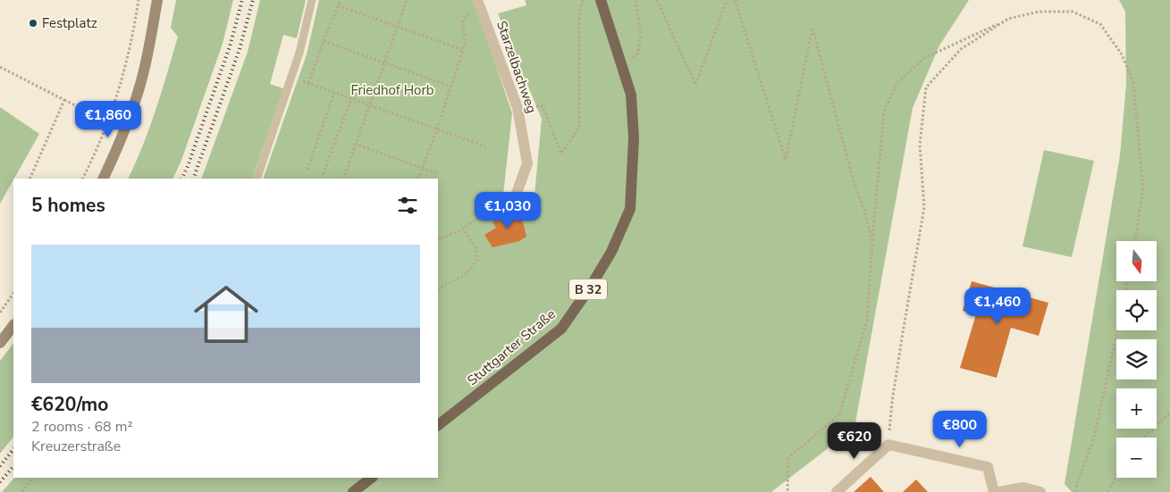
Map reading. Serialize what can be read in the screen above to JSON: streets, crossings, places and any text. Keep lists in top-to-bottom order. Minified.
{"streets":{"main road":["B 32","Stuttgarter Straße"],"street":["Starzelbachweg"]},"parks":["Friedhof Horb"],"places":["Festplatz"],"north":"bottom","page":{"price":["€1,860","€1,030","€1,460","€800","€620"],"heading":"5 homes","list":[{"name":"€620/mo","note":"2 rooms · 68 m² · Kreuzerstraße"}],"map_buttons":["+","−"]}}
